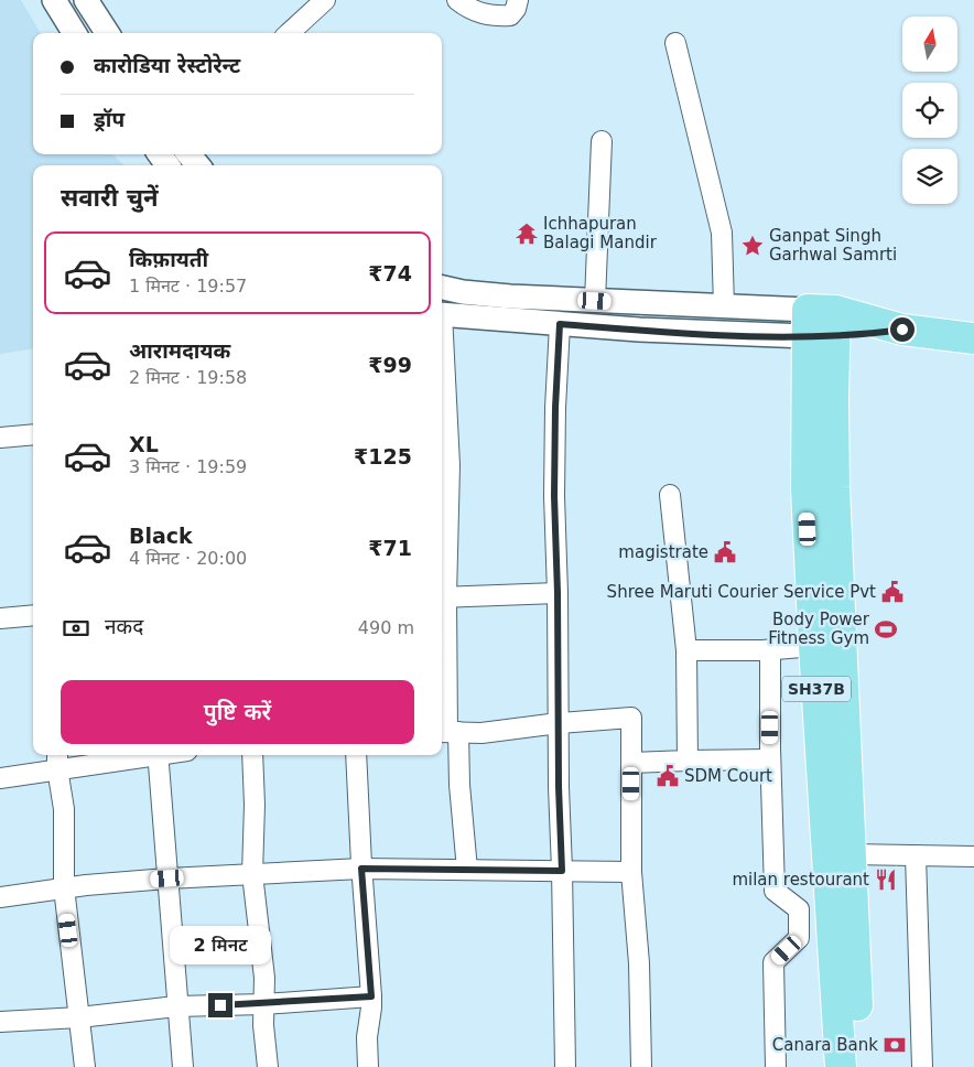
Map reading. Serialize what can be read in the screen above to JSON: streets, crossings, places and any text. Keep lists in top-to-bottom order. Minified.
{"streets":{"main road":["SH37B"]},"places":{"temple":["Ichhapuran Balagi Mandir"],"place":["Ganpat Singh Garhwal Samrti"],"public building":["magistrate","Shree Maruti Courier Service Pvt","SDM Court"],"sports":["Body Power Fitness Gym"],"restaurant":["milan restourant"],"bank":["Canara Bank"]},"north":"top","page":{"banner":["कारोडिया रेस्टोरेन्ट","ड्रॉप"],"heading":"सवारी चुनें","list":[{"name":"किफ़ायती","note":"1 मिनट · 19:57","value":"₹74"},{"name":"आरामदायक","note":"2 मिनट · 19:58","value":"₹99"},{"name":"XL","note":"3 मिनट · 19:59","value":"₹125"},{"name":"Black","note":"4 मिनट · 20:00","value":"₹71"}],"pay":["नकद","490 m"],"buttons":"पुष्टि करें","bubble":"2 मिनट"}}
